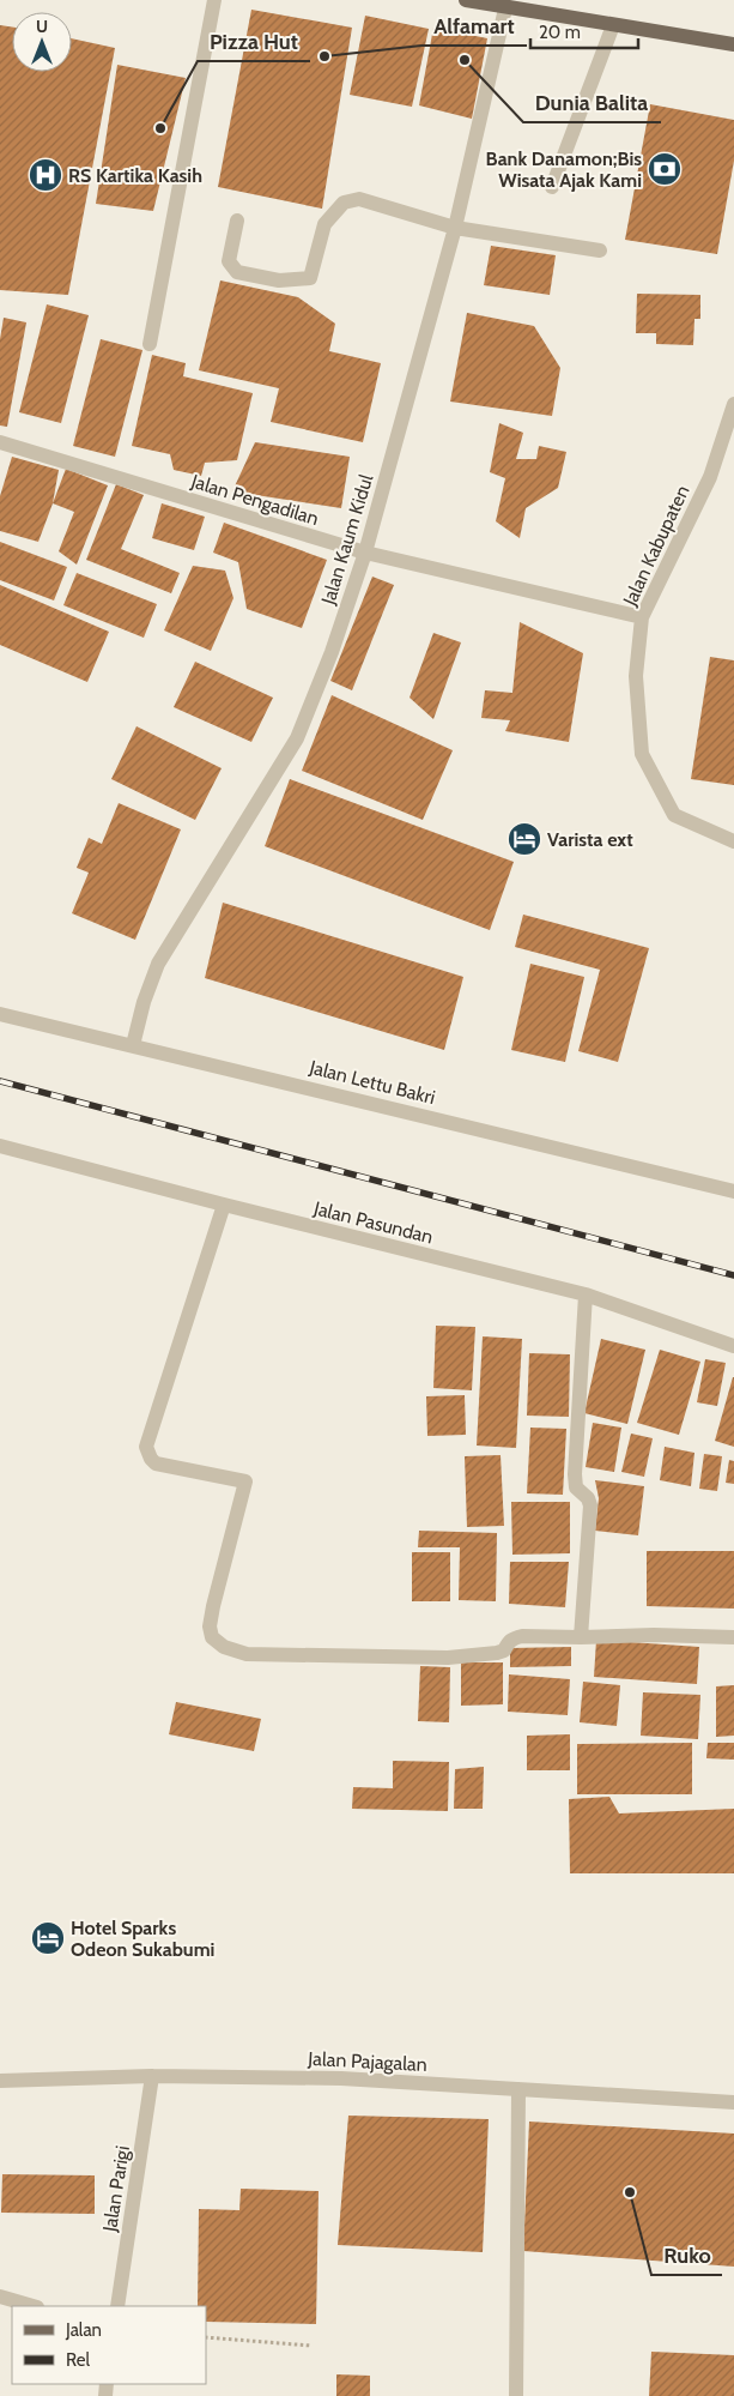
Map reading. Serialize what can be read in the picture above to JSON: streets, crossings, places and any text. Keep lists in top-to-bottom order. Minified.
{"streets":{"street":["Jalan Pengadilan","Jalan Kaum Kidul","Jalan Kabupaten","Jalan Lettu Bakri","Jalan Pasundan","Jalan Pajagalan","Jalan Parigi"]},"crossings":[["Jalan Pengadilan","Jalan Kaum Kidul"],["Jalan Pengadilan","Jalan Kabupaten"],["Jalan Kaum Kidul","Jalan Lettu Bakri"],["Jalan Pajagalan","Jalan Parigi"]],"places":{"other":["Alfamart","Dunia Balita","Pizza Hut","Ruko"],"bank":["Bank Danamon;Bis Wisata Ajak Kami"],"hospital":["RS Kartika Kasih"],"hotel":["Varista ext","Hotel Sparks Odeon Sukabumi"]},"legend":["Jalan","Rel"],"scale_bar":"20 m","north":"top"}
